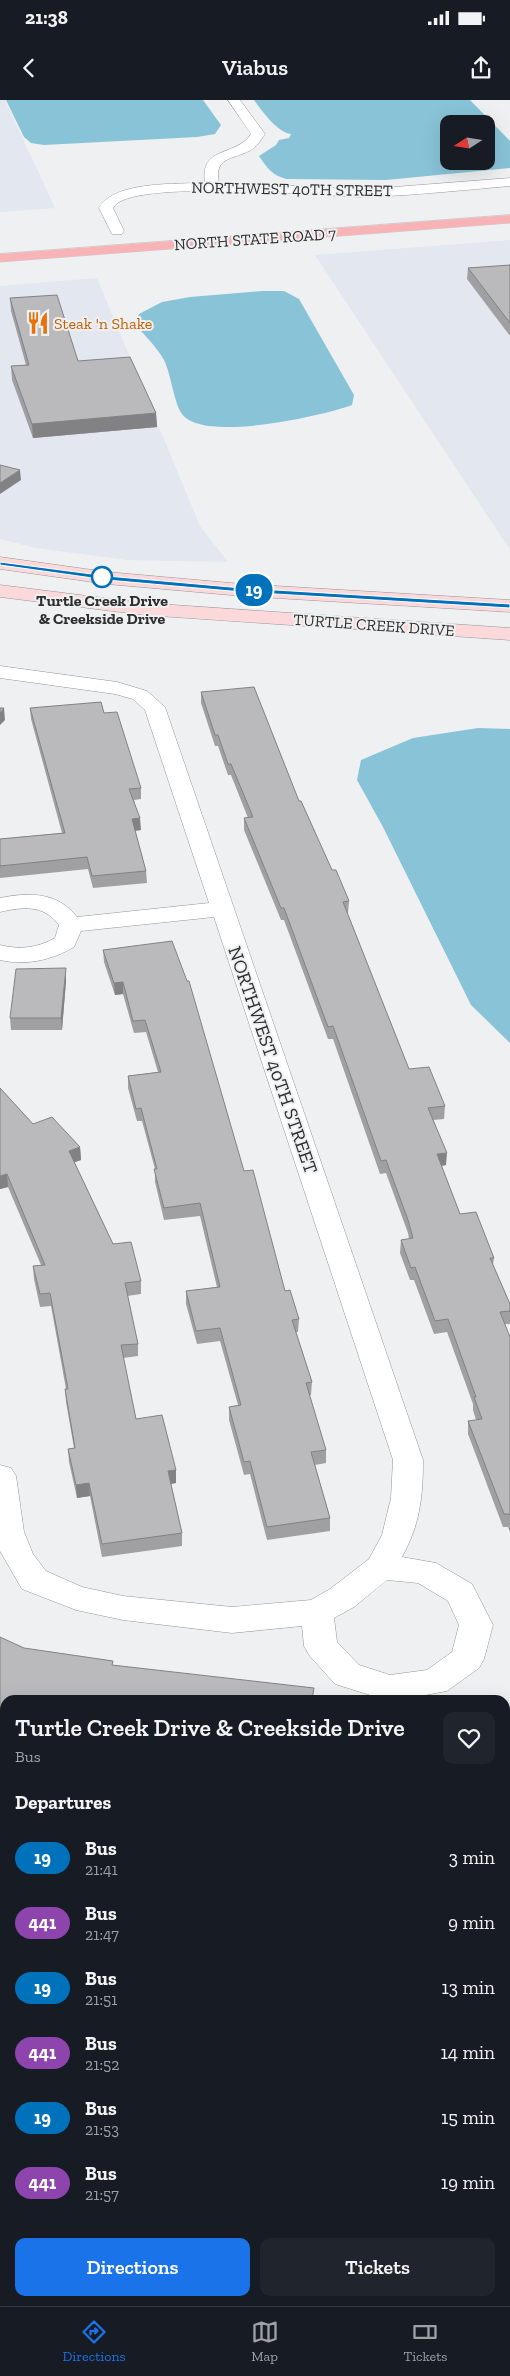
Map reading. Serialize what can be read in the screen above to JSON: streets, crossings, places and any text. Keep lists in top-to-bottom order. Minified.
{"streets":{"main road":["NORTH STATE ROAD 7"],"street":["NORTHWEST 40TH STREET","TURTLE CREEK DRIVE"]},"places":{"restaurant":["Steak 'n Shake"],"other":["Turtle Creek Drive & Creekside Drive"]},"lines":["bus line 19"],"north":"left","page":{"status":"21:38","header":"Viabus","on_map":"19","heading":[["Turtle Creek Drive & Creekside Drive","Bus"],"Departures"],"list":[{"mark":"19","name":"Bus","note":"21:41","value":"3 min"},{"mark":"441","name":"Bus","note":"21:47","value":"9 min"},{"mark":"19","name":"Bus","note":"21:51","value":"13 min"},{"mark":"441","name":"Bus","note":"21:52","value":"14 min"},{"mark":"19","name":"Bus","note":"21:53","value":"15 min"},{"mark":"441","name":"Bus","note":"21:57","value":"19 min"}],"buttons":["Directions","Tickets"],"tabs":["Directions","Map","Tickets"]}}
